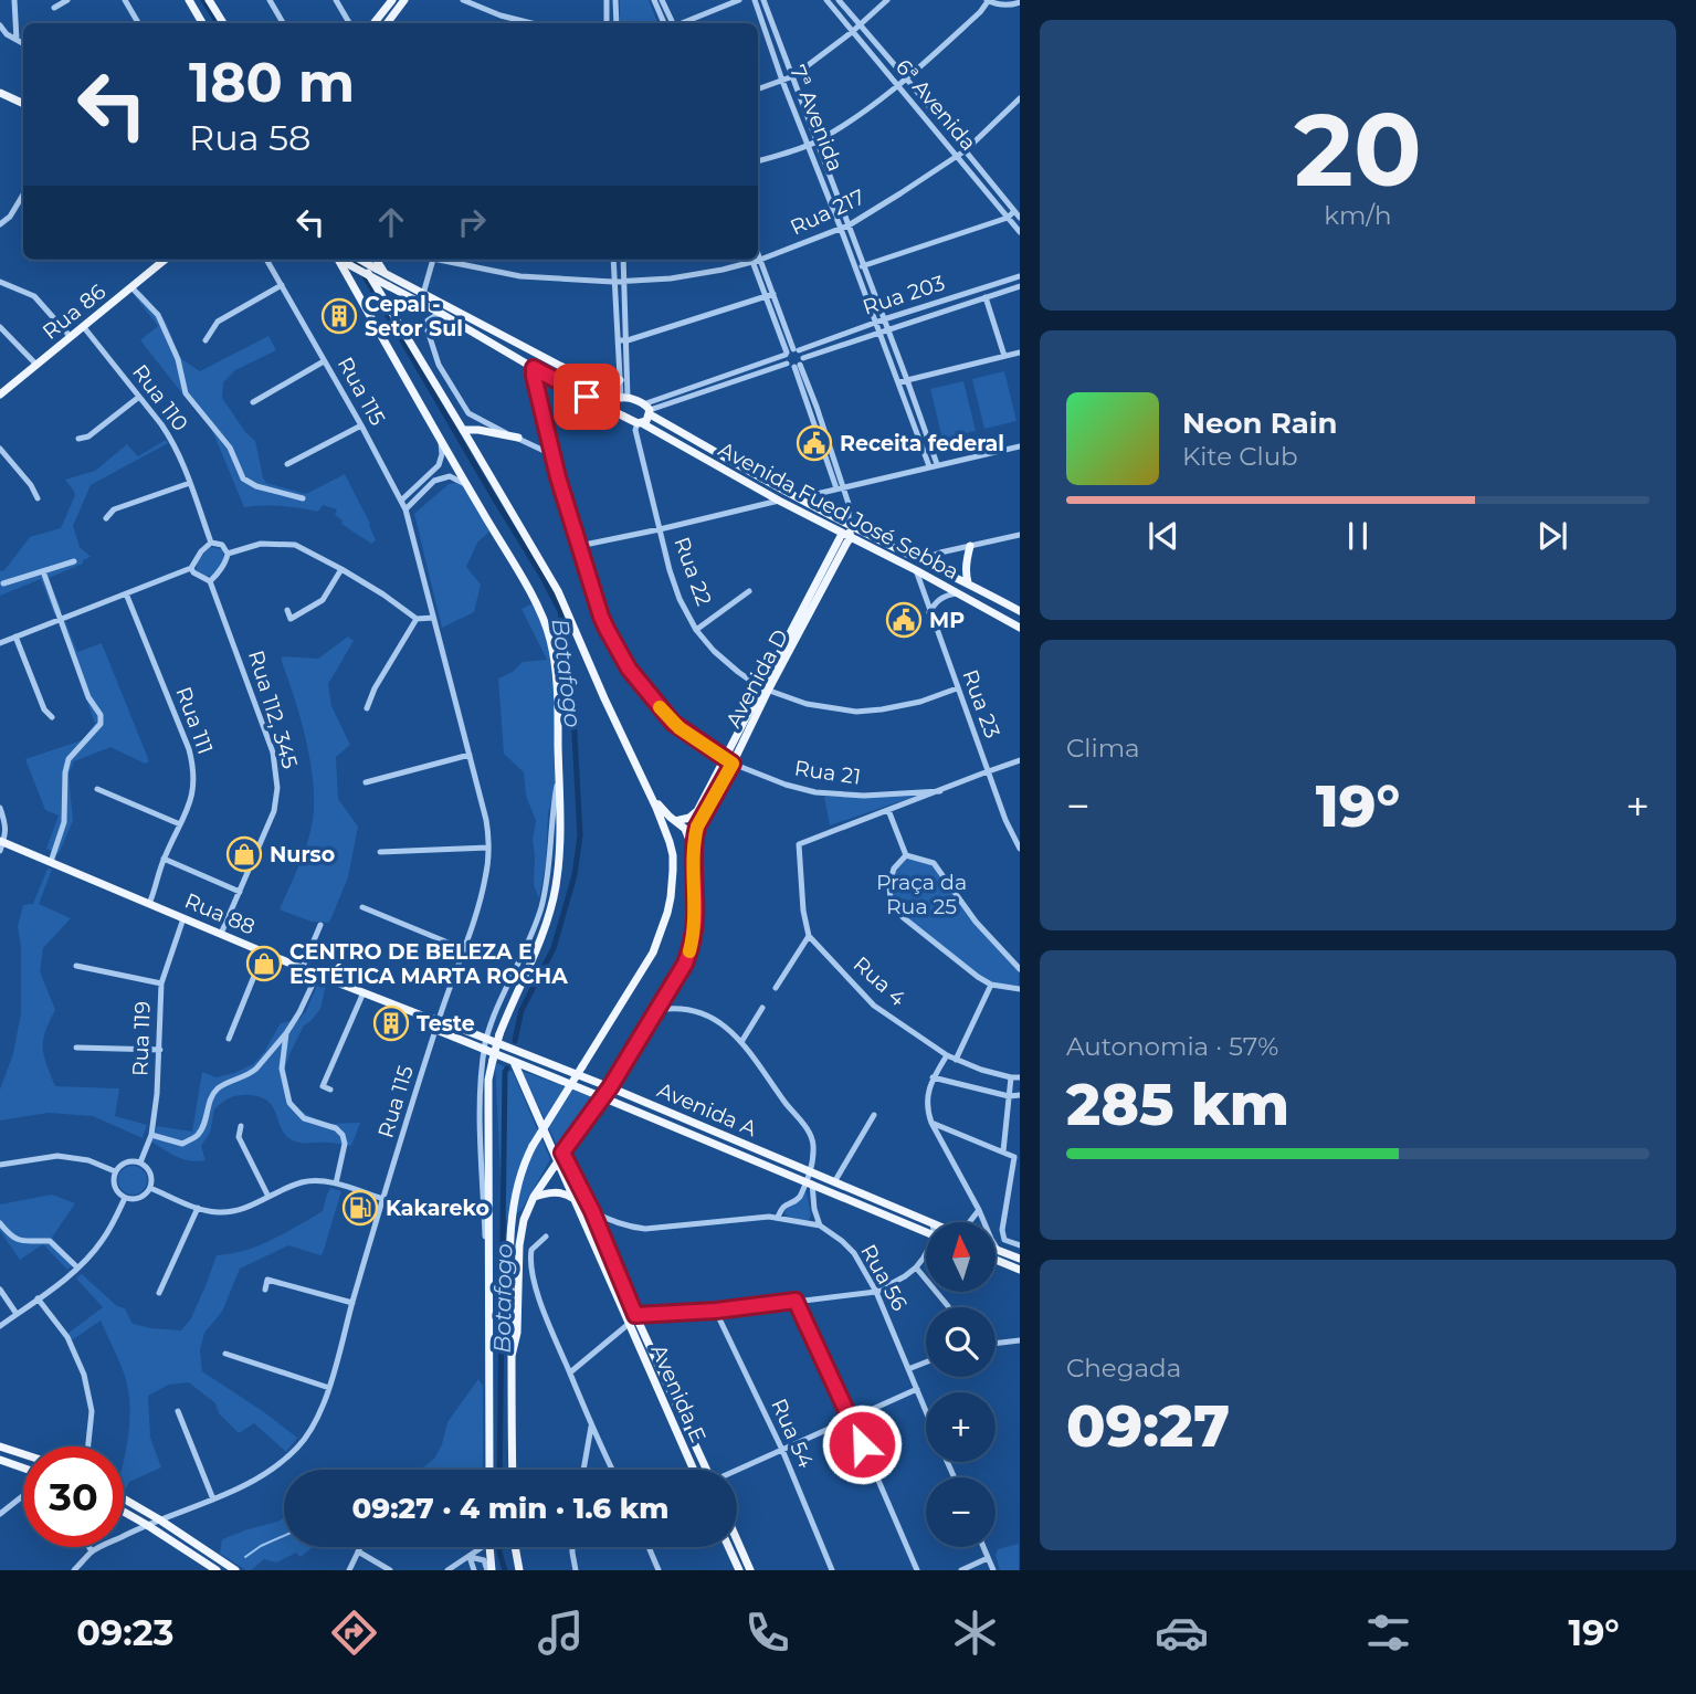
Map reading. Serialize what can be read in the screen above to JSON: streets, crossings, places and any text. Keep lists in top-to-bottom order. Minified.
{"streets":{"main road":["Rua 86","Avenida Fued José Sebba","Avenida D","Rua 88","Avenida A","Avenida E"],"street":["6ª Avenida","7ª Avenida","Rua 217","Rua 203","Rua 115","Rua 110","Rua 22","Rua 23","Rua 112, 345","Rua 111","Rua 21","Rua 4","Rua 119","Rua 56","Rua 54"]},"crossings":[["6ª Avenida","Rua 217"],["7ª Avenida","Rua 217"],["7ª Avenida","Rua 203"],["Rua 203","Avenida Fued José Sebba"],["Rua 86","Rua 110"],["Rua 115","Rua 88"],["Rua 115","Avenida A"],["Rua 110","Rua 112, 345"],["Avenida Fued José Sebba","Rua 22"],["Avenida Fued José Sebba","Avenida D"],["Avenida Fued José Sebba","Rua 23"],["Rua 22","Avenida D"],["Rua 22","Rua 23"],["Avenida D","Rua 21"],["Rua 112, 345","Rua 88"],["Rua 111","Rua 88"],["Rua 88","Rua 119"],["Rua 88","Avenida A"],["Avenida A","Avenida E"],["Rua 56","Avenida E"]],"water":["Botafogo"],"parks":["Praça da Rua 25"],"places":{"building":["Cepal - Setor Sul","Teste"],"public building":["Receita federal","MP"],"shop":["Nurso","CENTRO DE BELEZA E ESTÉTICA MARTA ROCHA"],"fuel station":["Kakareko"]},"north":"top","page":{"tile":[["20","km/h"],"Clima",["Autonomia · 57%","285 km"],["Chegada","09:27"]],"turn":["180 m","Rua 58"],"song":["Neon Rain","Kite Club"],"heat":["−","19°","+"],"map_buttons":["+","−"],"limit":"30","trip":"09:27 · 4 min · 1.6 km","tabs":["09:23","19°"]}}
